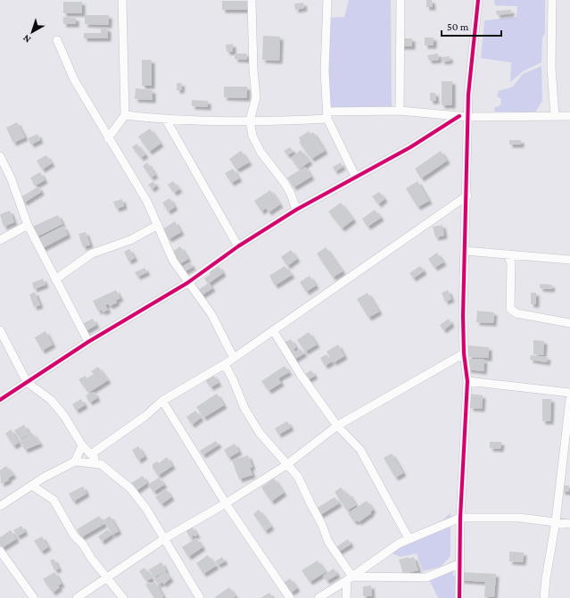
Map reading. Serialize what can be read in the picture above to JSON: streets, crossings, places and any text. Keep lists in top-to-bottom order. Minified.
{"scale_bar":"50 m","north":"bottom left"}
